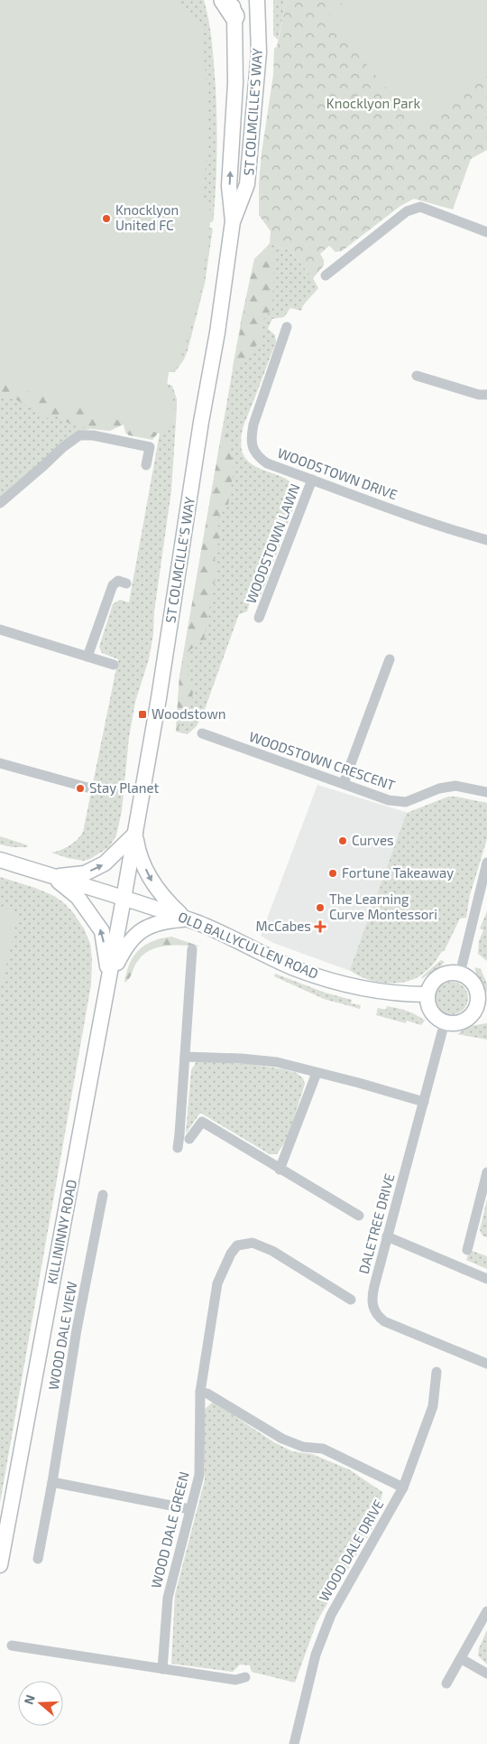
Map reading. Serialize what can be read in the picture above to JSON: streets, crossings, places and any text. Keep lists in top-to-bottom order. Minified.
{"streets":{"main road":["ST COLMCILLE'S WAY","OLD BALLYCULLEN ROAD","KILLININNY ROAD"],"street":["WOODSTOWN DRIVE","WOODSTOWN LAWN","WOODSTOWN CRESCENT","DALETREE DRIVE","WOOD DALE VIEW","WOOD DALE GREEN","WOOD DALE DRIVE"]},"crossings":[["ST COLMCILLE'S WAY","OLD BALLYCULLEN ROAD"],["ST COLMCILLE'S WAY","KILLININNY ROAD"],["WOODSTOWN DRIVE","WOODSTOWN LAWN"],["OLD BALLYCULLEN ROAD","DALETREE DRIVE"],["OLD BALLYCULLEN ROAD","KILLININNY ROAD"]],"parks":["Knocklyon Park"],"places":{"other":["Knocklyon United FC","Stay Planet","Curves","Fortune Takeaway","The Learning Curve Montessori"],"transit":["Woodstown"],"health":["McCabes"]},"north":"left"}
